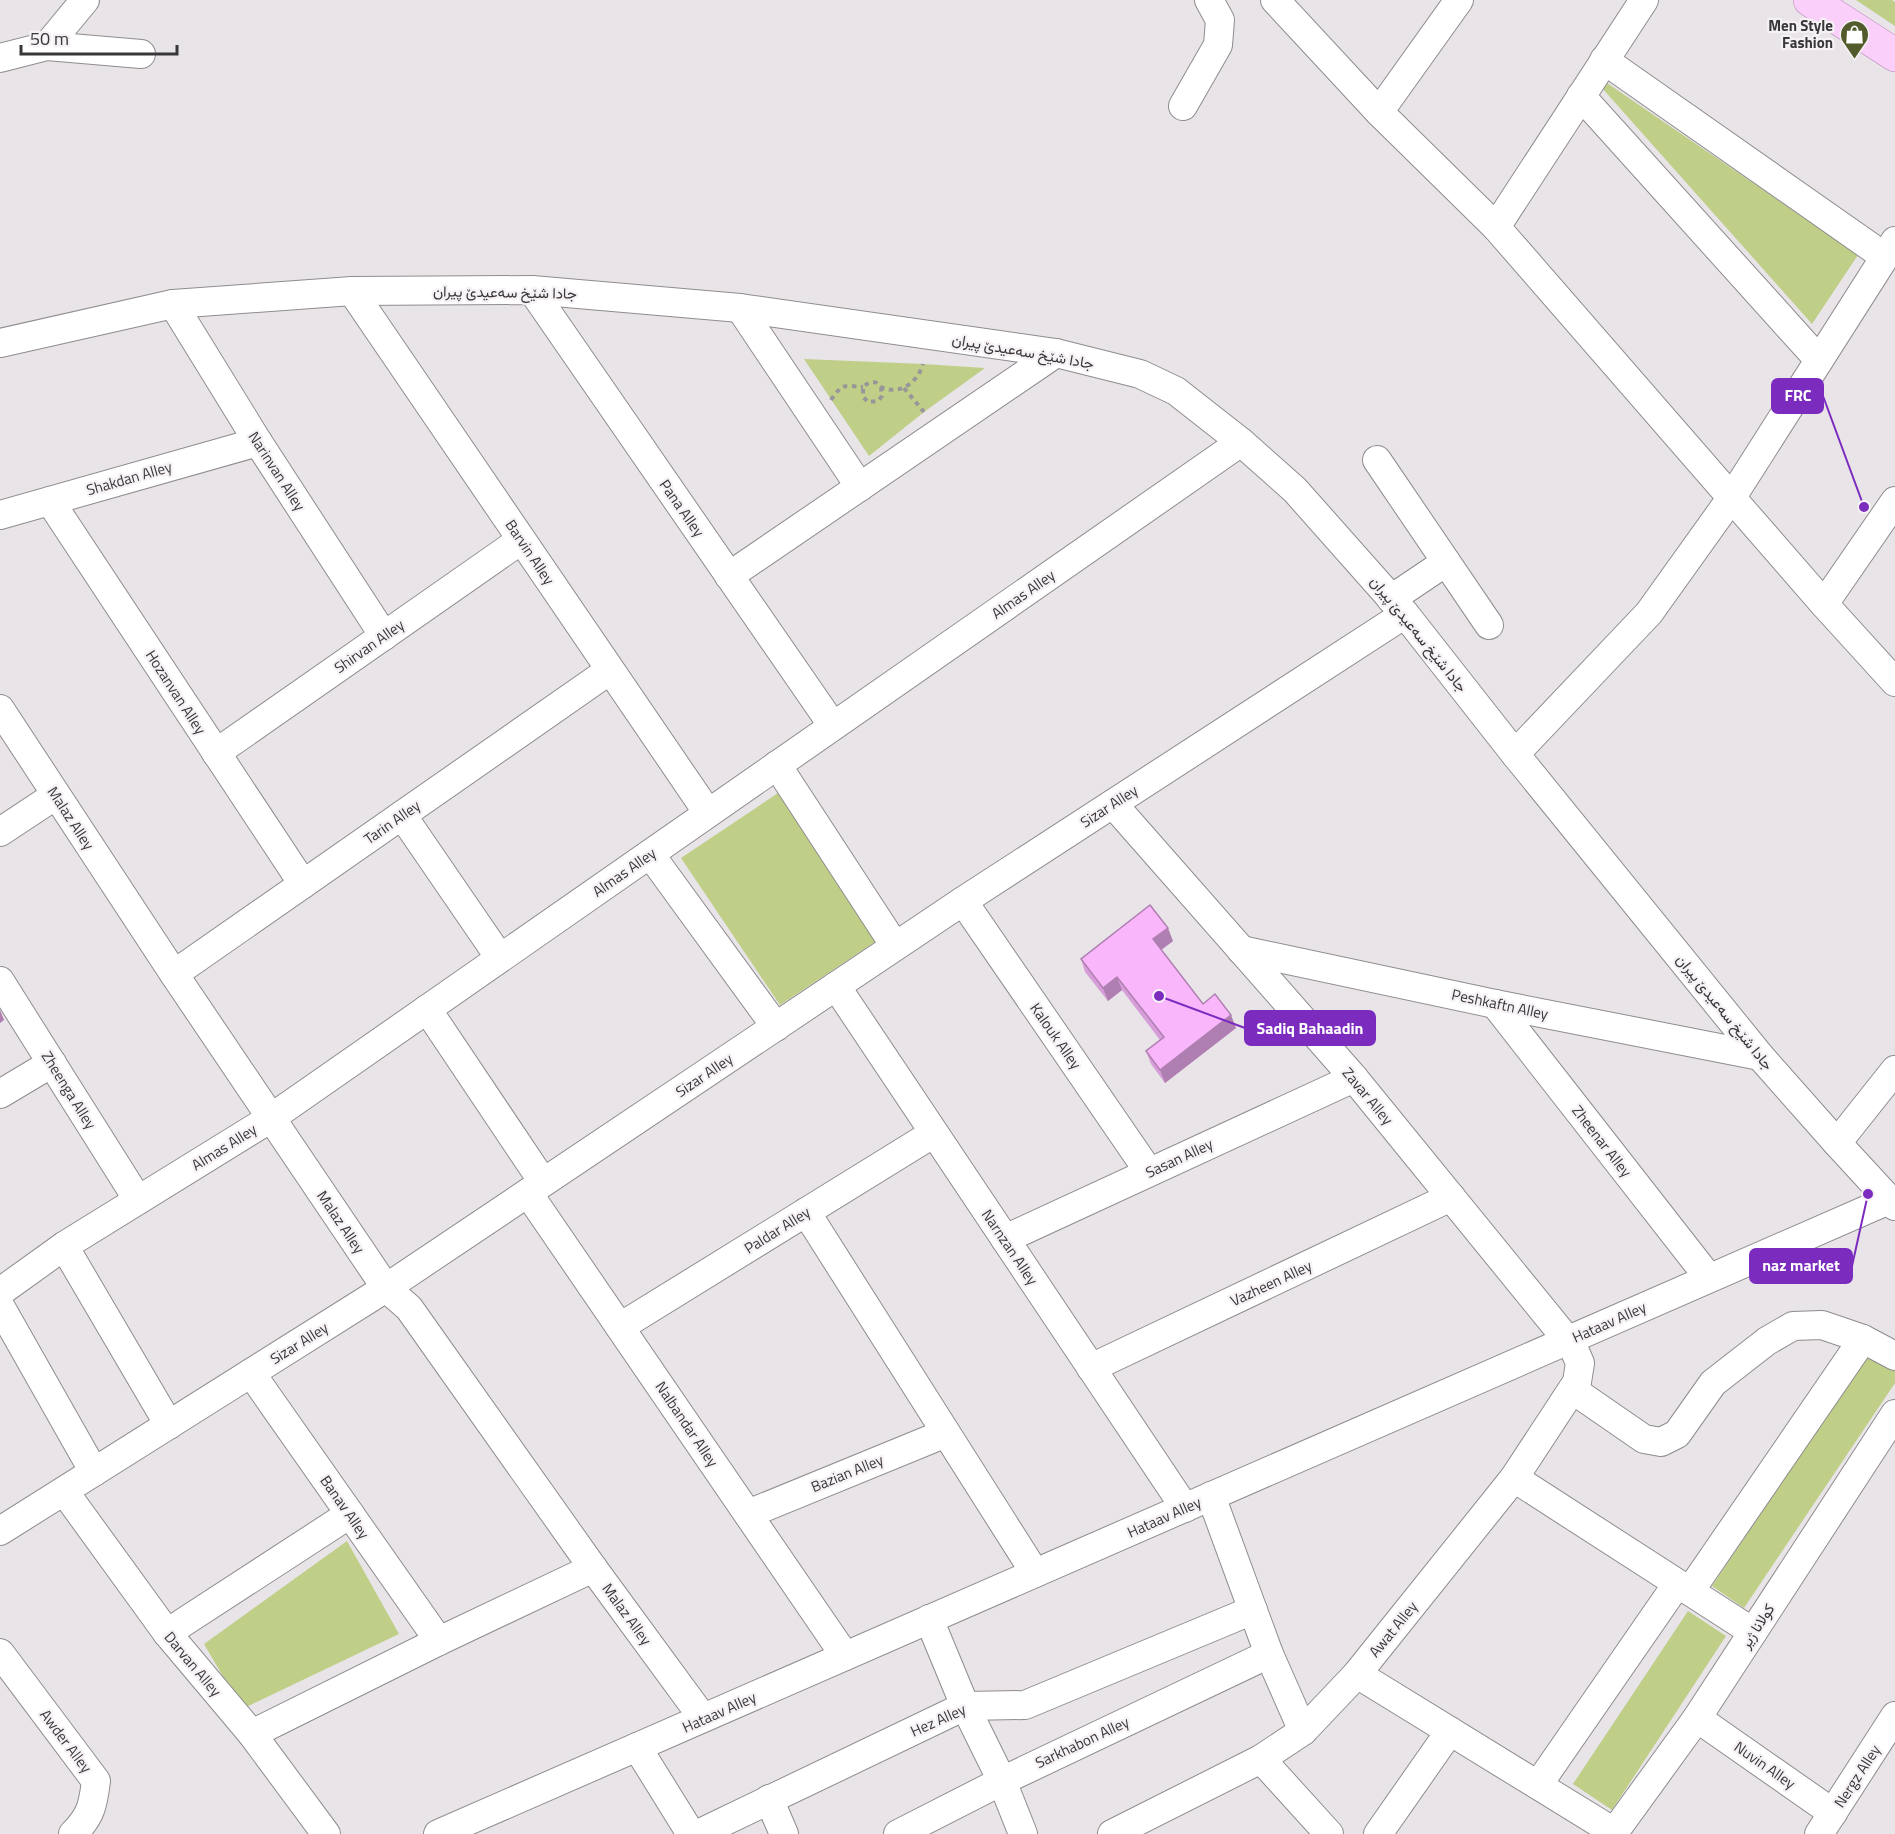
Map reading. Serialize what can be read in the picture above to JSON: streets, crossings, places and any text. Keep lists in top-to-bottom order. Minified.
{"streets":{"street":["جادا شێخ سەعیدێ پیران","Narinvan Alley","Shakdan Alley","Pana Alley","Barvin Alley","Almas Alley","Shirvan Alley","Hozanvan Alley","Sizar Alley","Malaz Alley","Tarin Alley","Peshkaftn Alley","Kalouk Alley","Zheenga Alley","Zavar Alley","Zheenar Alley","Sasan Alley","Paldar Alley","Narnzan Alley","Vazheen Alley","Hataav Alley","Nalbandar Alley","Bazian Alley","Banav Alley","کولانا ژیر","Awat Alley","Darvan Alley","Hez Alley","Awder Alley","Sarkhabon Alley","Nuvin Alley","Nergz Alley"]},"crossings":[["جادا شێخ سەعیدێ پیران","Narinvan Alley"],["جادا شێخ سەعیدێ پیران","Pana Alley"],["جادا شێخ سەعیدێ پیران","Barvin Alley"],["جادا شێخ سەعیدێ پیران","Almas Alley"],["جادا شێخ سەعیدێ پیران","Sizar Alley"],["جادا شێخ سەعیدێ پیران","Peshkaftn Alley"],["جادا شێخ سەعیدێ پیران","Hataav Alley"],["Narinvan Alley","Shakdan Alley"],["Narinvan Alley","Shirvan Alley"],["Shakdan Alley","Hozanvan Alley"],["Pana Alley","Almas Alley"],["Barvin Alley","Almas Alley"],["Barvin Alley","Shirvan Alley"],["Barvin Alley","Tarin Alley"],["Almas Alley","Malaz Alley"],["Almas Alley","Zheenga Alley"],["Almas Alley","Nalbandar Alley"],["Shirvan Alley","Hozanvan Alley"],["Hozanvan Alley","Tarin Alley"],["Sizar Alley","Malaz Alley"],["Sizar Alley","Kalouk Alley"],["Sizar Alley","Zavar Alley"],["Sizar Alley","Narnzan Alley"],["Sizar Alley","Nalbandar Alley"],["Sizar Alley","Banav Alley"],["Sizar Alley","Darvan Alley"],["Malaz Alley","Tarin Alley"],["Malaz Alley","Hataav Alley"],["Peshkaftn Alley","Zavar Alley"],["Peshkaftn Alley","Zheenar Alley"],["Kalouk Alley","Sasan Alley"],["Zavar Alley","Sasan Alley"],["Zavar Alley","Vazheen Alley"],["Zavar Alley","Hataav Alley"],["Zavar Alley","Awat Alley"],["Zheenar Alley","Hataav Alley"],["Sasan Alley","Narnzan Alley"],["Paldar Alley","Narnzan Alley"],["Paldar Alley","Nalbandar Alley"],["Narnzan Alley","Vazheen Alley"],["Narnzan Alley","Hataav Alley"],["Hataav Alley","Nalbandar Alley"],["Hataav Alley","Awat Alley"],["Nalbandar Alley","Bazian Alley"],["کولانا ژیر","Nuvin Alley"],["Nuvin Alley","Nergz Alley"]],"places":{"shop":["Men Style Fashion"],"other":["FRC","Sadiq Bahaadin","naz market"]},"scale_bar":"50 m"}
